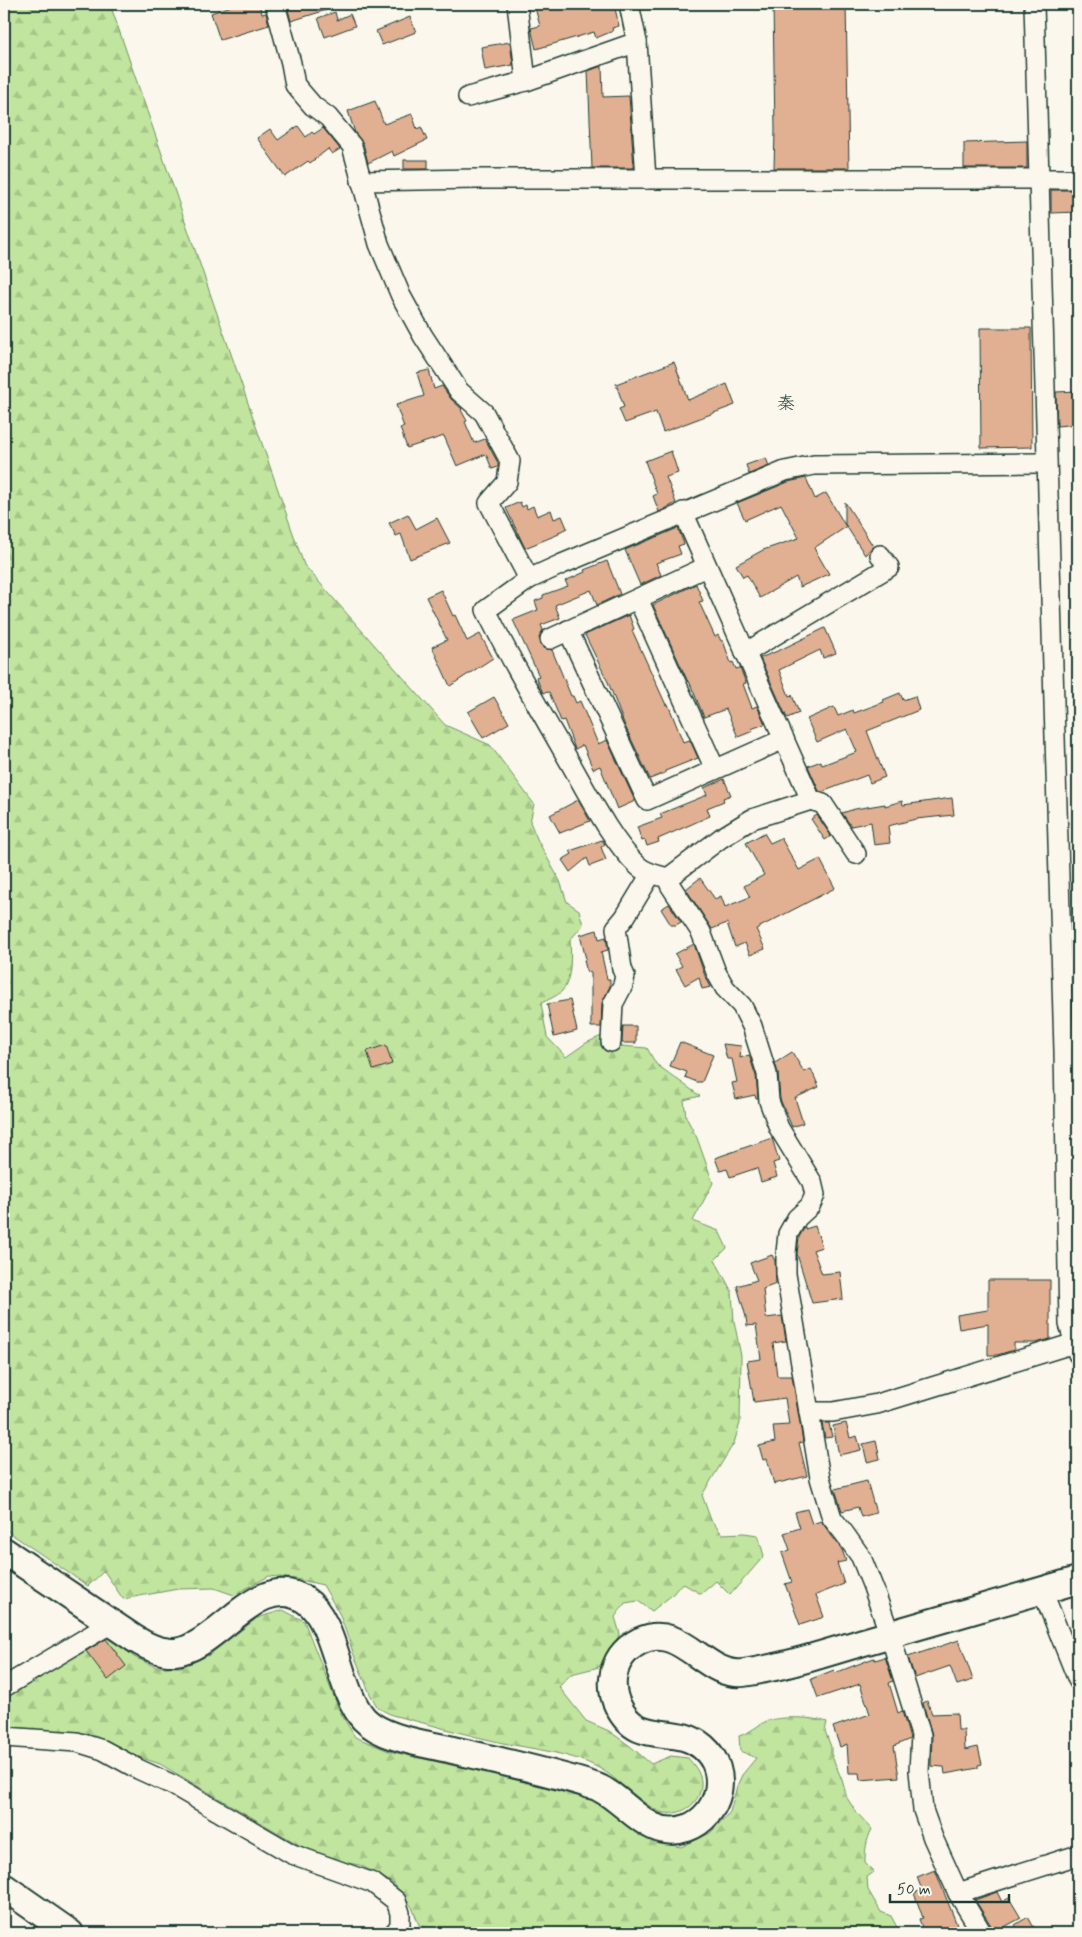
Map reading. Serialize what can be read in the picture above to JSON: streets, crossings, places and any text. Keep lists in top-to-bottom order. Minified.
{"districts":["秦"],"scale_bar":"50 m"}
